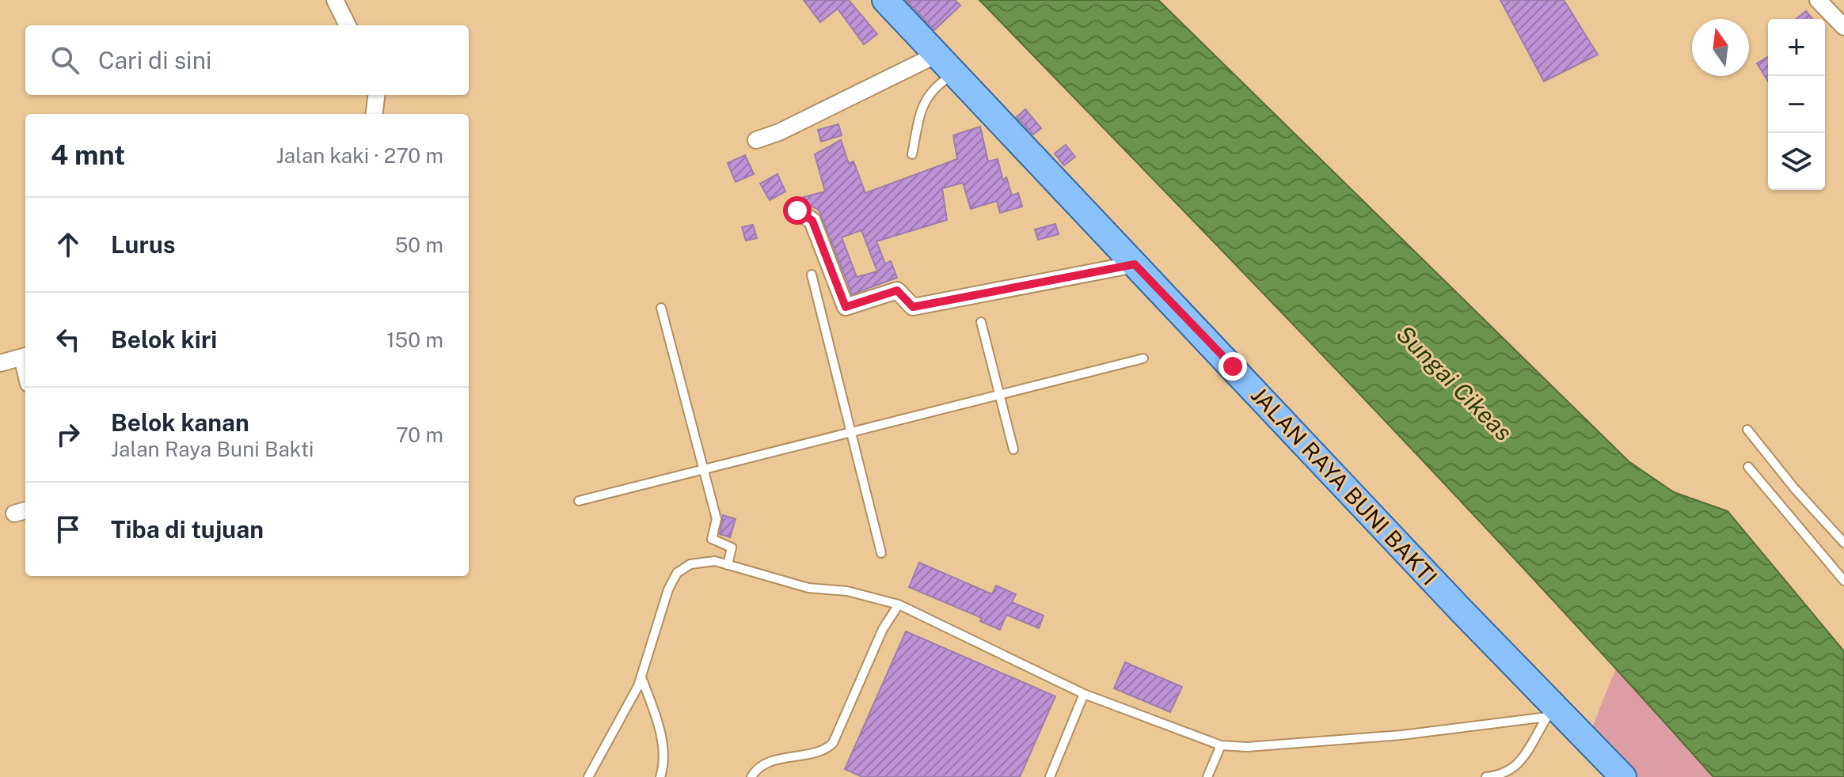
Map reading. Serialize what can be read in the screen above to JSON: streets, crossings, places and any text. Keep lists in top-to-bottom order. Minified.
{"streets":{"main road":["JALAN RAYA BUNI BAKTI"]},"water":["Sungai Cikeas"],"north":"top","page":{"map_buttons":["+","−"],"search":"Cari di sini","heading":["4 mnt","Jalan kaki · 270 m"],"list":[["Lurus","50 m"],["Belok kiri","150 m"],["Belok kanan","Jalan Raya Buni Bakti","70 m"],"Tiba di tujuan"]}}
